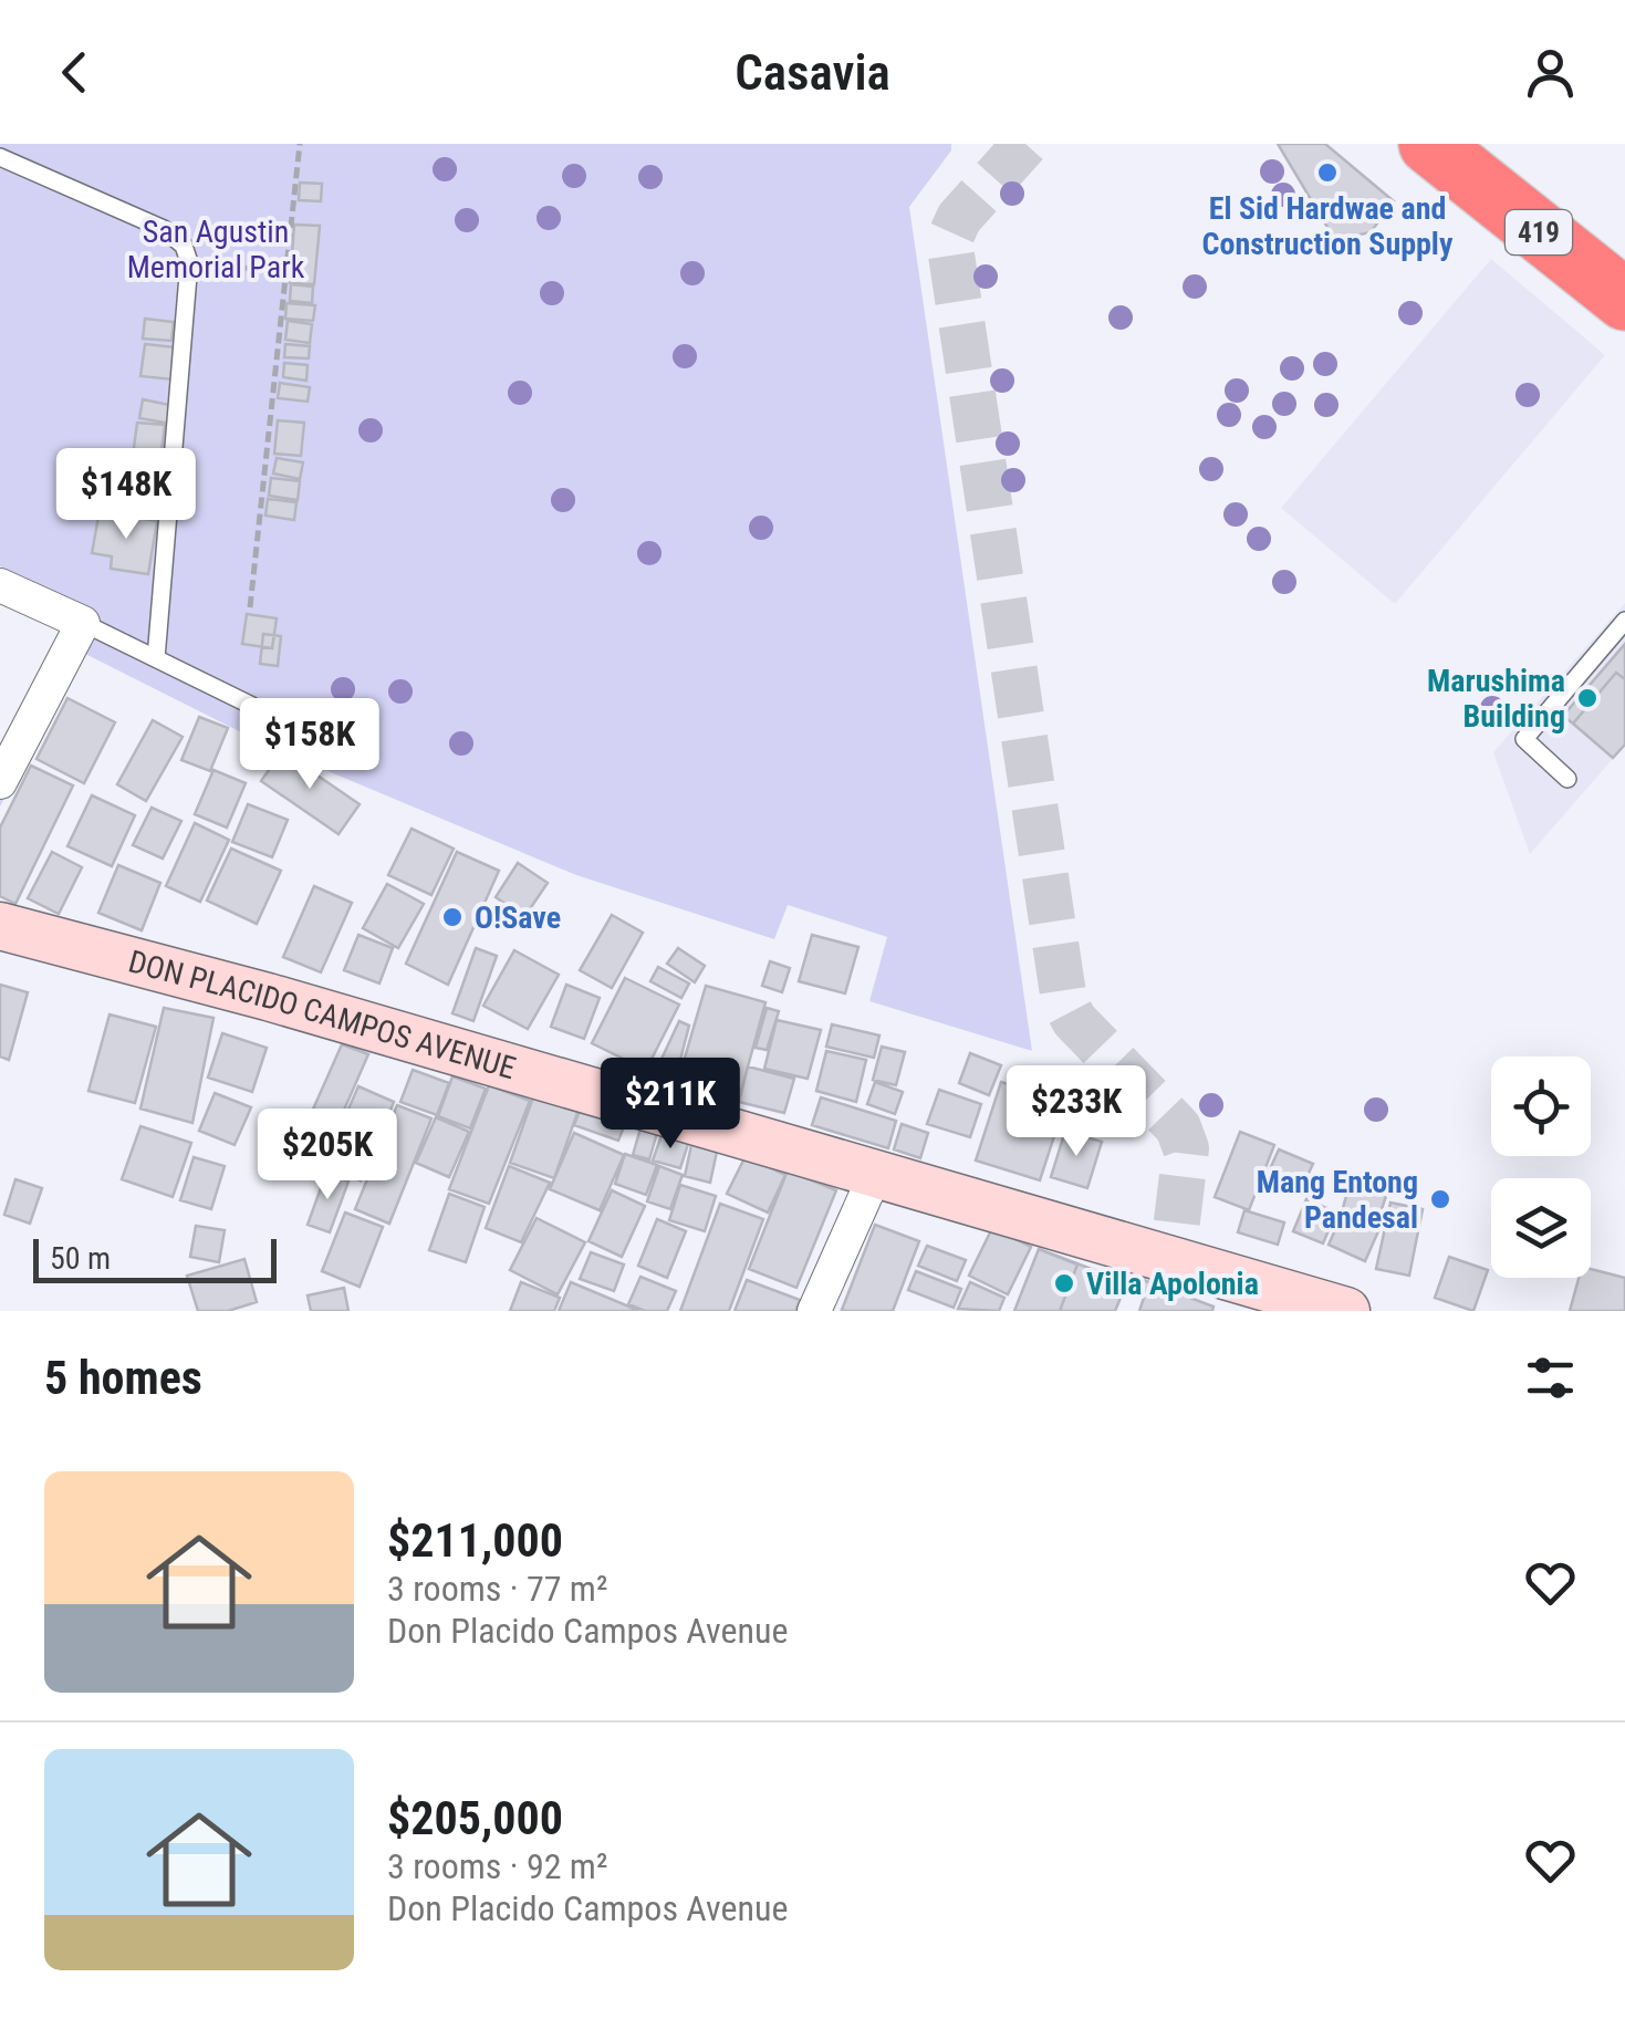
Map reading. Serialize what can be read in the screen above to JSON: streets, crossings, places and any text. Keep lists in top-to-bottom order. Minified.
{"streets":{"highway":["419"],"main road":["DON PLACIDO CAMPOS AVENUE"]},"parks":["San Agustin Memorial Park"],"places":["El Sid Hardwae and Construction Supply","Marushima Building","O!Save","Mang Entong Pandesal","Villa Apolonia"],"scale_bar":"50 m","page":{"header":"Casavia","price":["$148K","$158K","$211K","$233K","$205K"],"scale":"50 m","heading":"5 homes","list":[{"name":"$211,000","note":"3 rooms · 77 m² · Don Placido Campos Avenue"},{"name":"$205,000","note":"3 rooms · 92 m² · Don Placido Campos Avenue"}]}}
